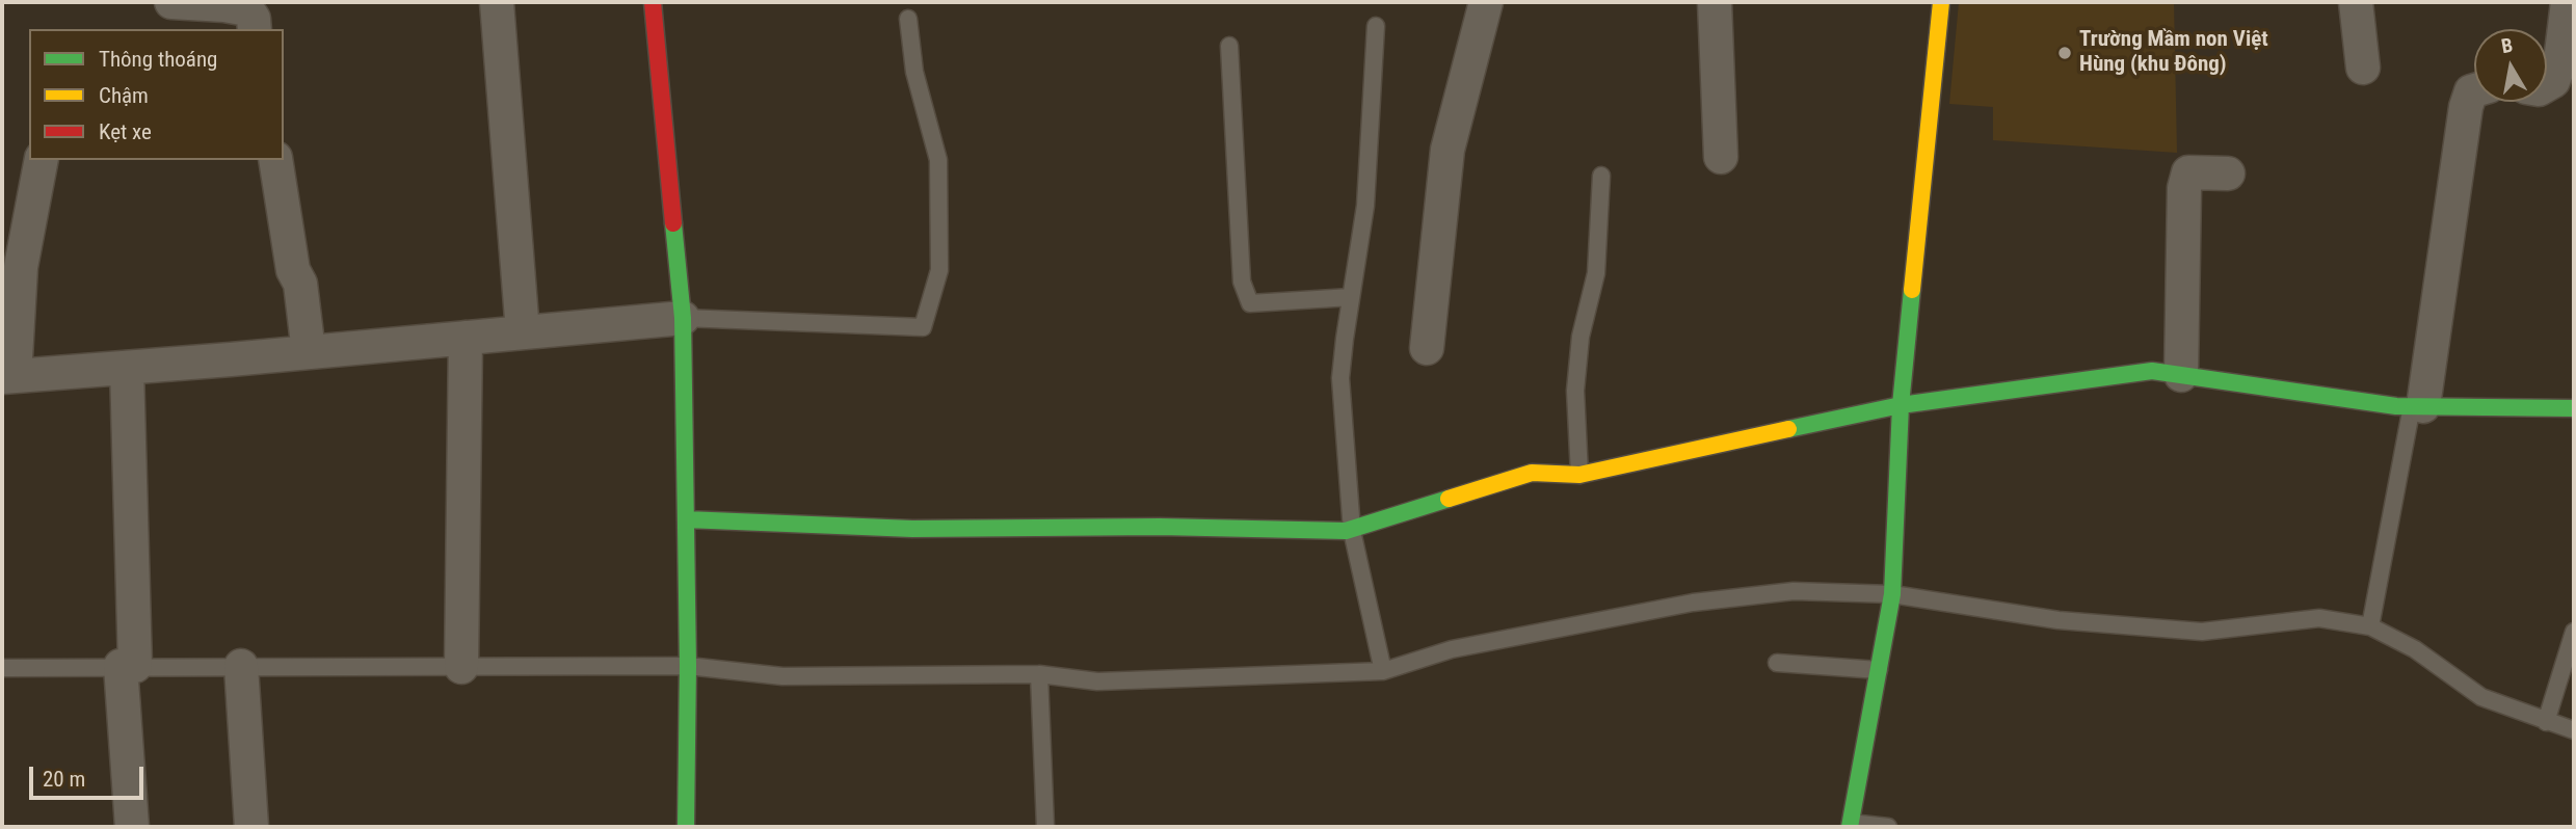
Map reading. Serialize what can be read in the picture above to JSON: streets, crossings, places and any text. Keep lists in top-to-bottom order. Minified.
{"places":["Trường Mầm non Việt Hùng (khu Đông)"],"legend":["Thông thoáng","Chậm","Kẹt xe"],"scale_bar":"20 m","north":"top"}
